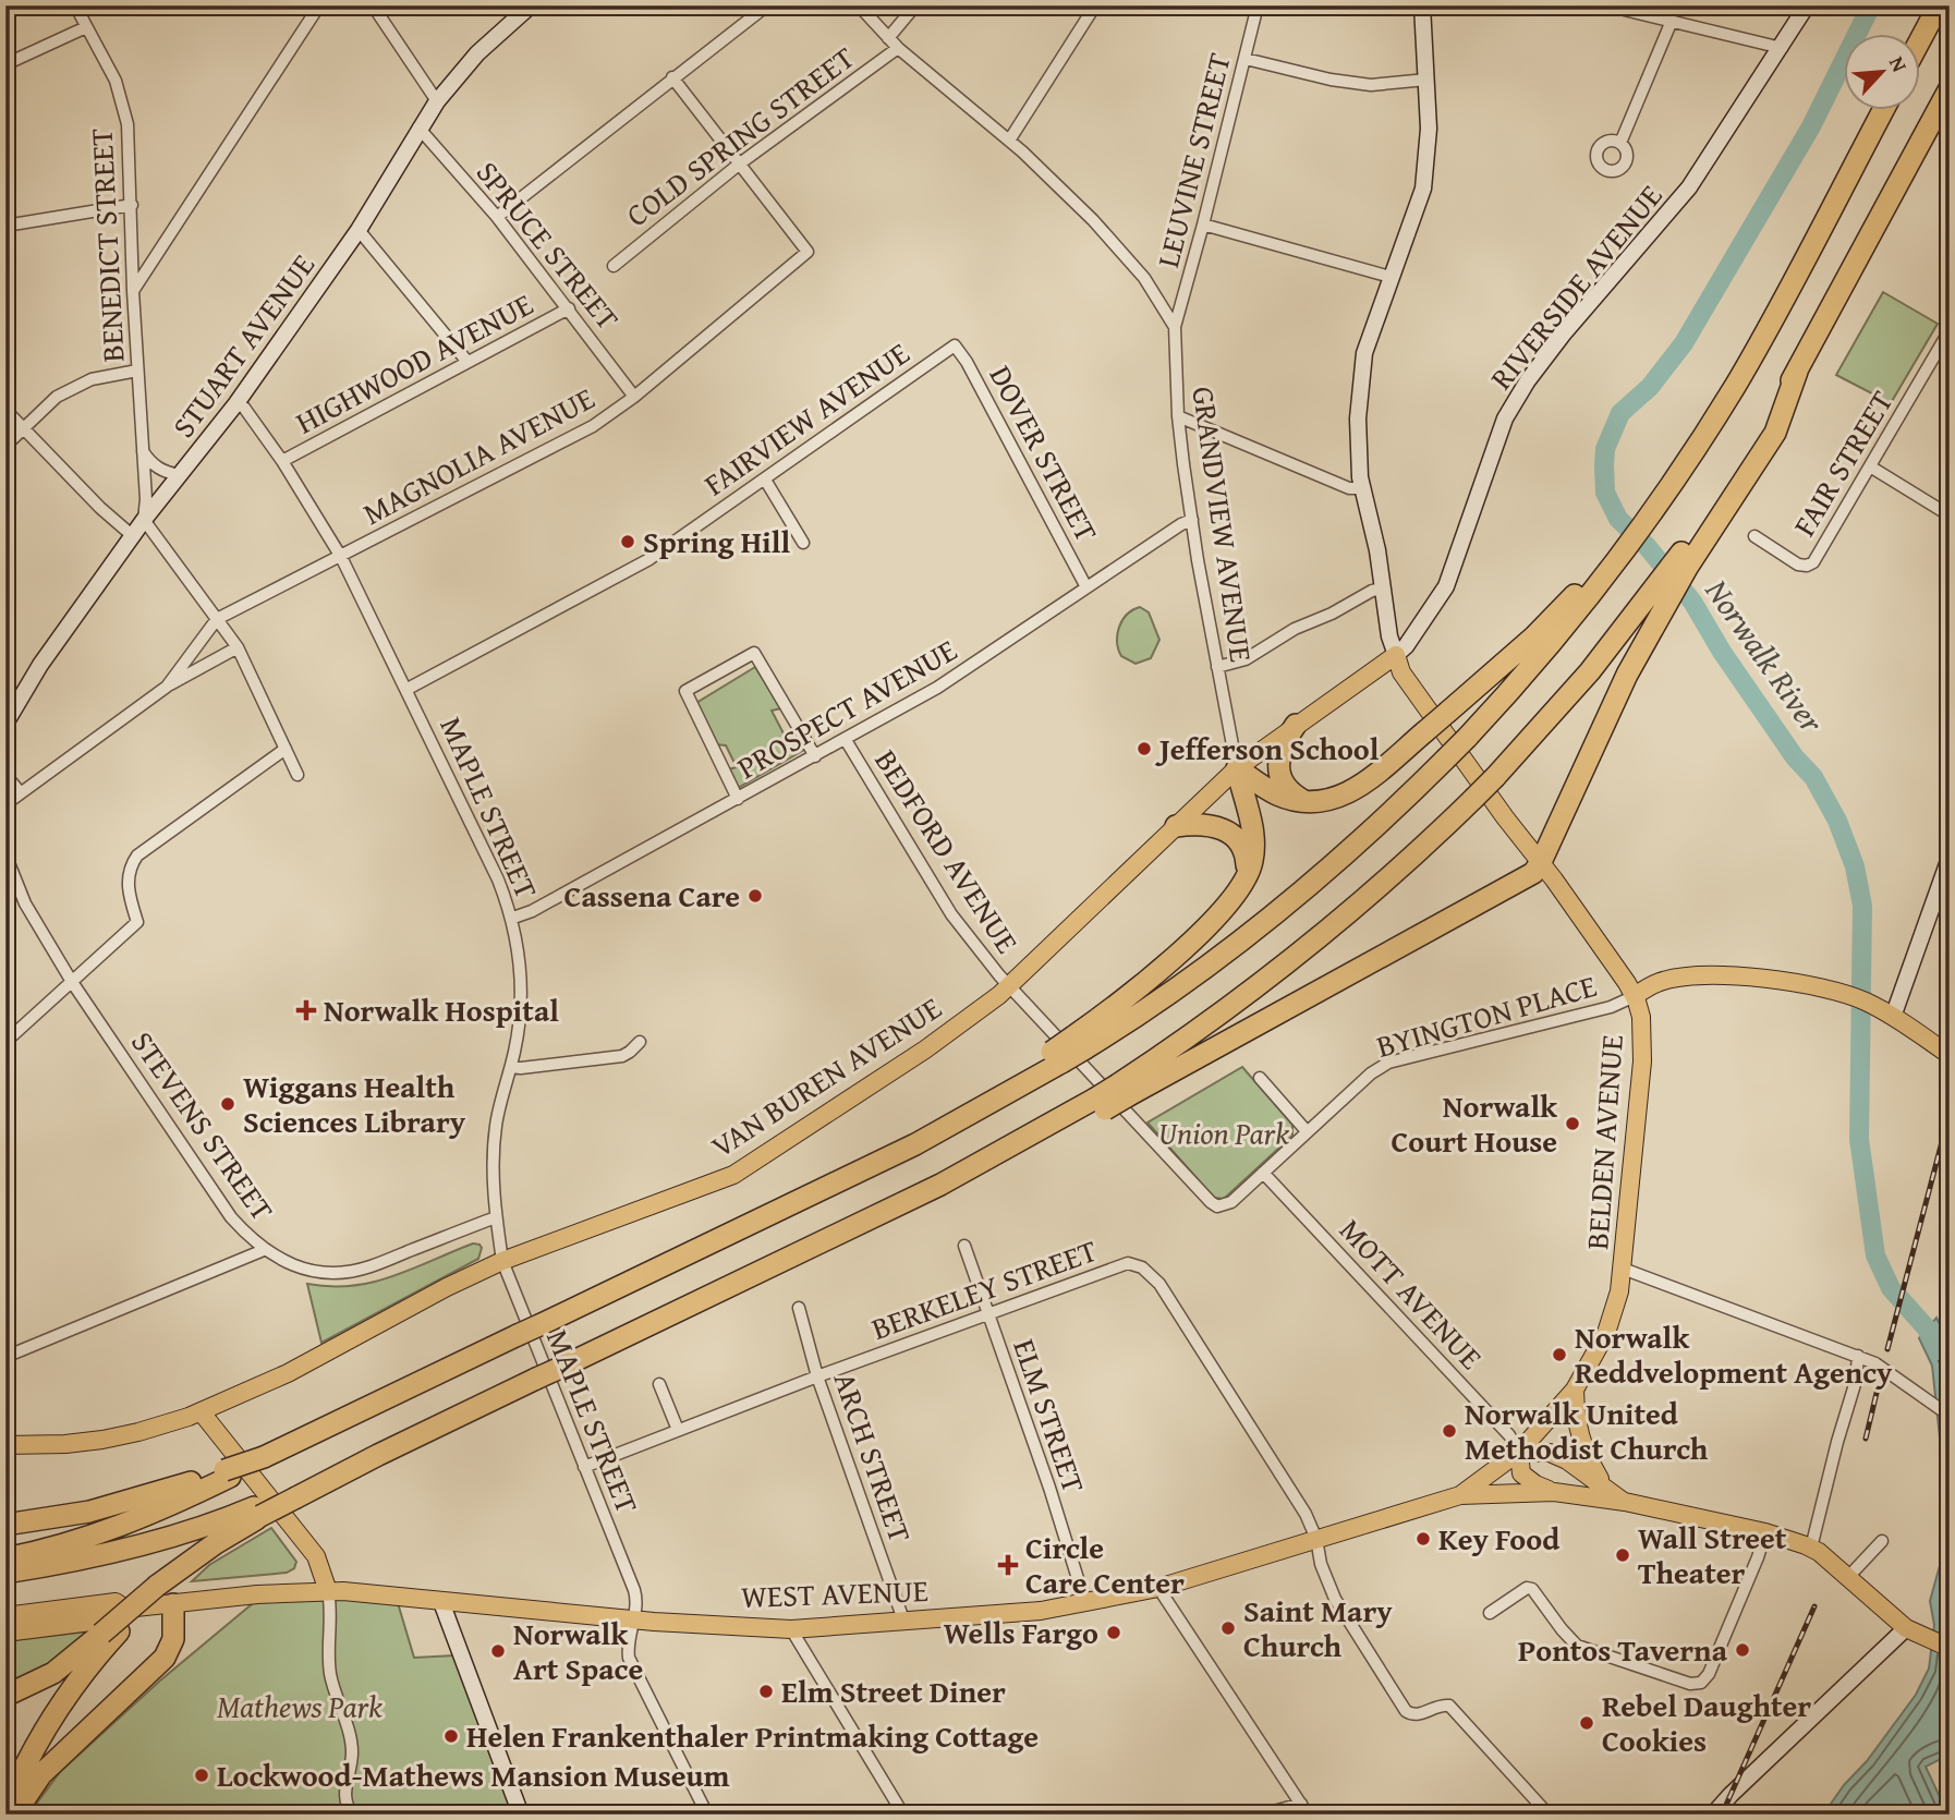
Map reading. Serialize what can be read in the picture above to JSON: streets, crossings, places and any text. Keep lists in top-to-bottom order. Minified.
{"streets":{"main road":["VAN BUREN AVENUE","BELDEN AVENUE","WEST AVENUE"],"street":["COLD SPRING STREET","LEUVINE STREET","BENEDICT STREET","SPRUCE STREET","RIVERSIDE AVENUE","STUART AVENUE","HIGHWOOD AVENUE","FAIRVIEW AVENUE","DOVER STREET","MAGNOLIA AVENUE","FAIR STREET","GRANDVIEW AVENUE","PROSPECT AVENUE","MAPLE STREET","BEDFORD AVENUE","BYINGTON PLACE","STEVENS STREET","BERKELEY STREET","MOTT AVENUE","ELM STREET","ARCH STREET"]},"crossings":[["COLD SPRING STREET","MAGNOLIA AVENUE"],["COLD SPRING STREET","GRANDVIEW AVENUE"],["LEUVINE STREET","GRANDVIEW AVENUE"],["BENEDICT STREET","STUART AVENUE"],["SPRUCE STREET","STUART AVENUE"],["SPRUCE STREET","HIGHWOOD AVENUE"],["SPRUCE STREET","MAGNOLIA AVENUE"],["RIVERSIDE AVENUE","VAN BUREN AVENUE"],["RIVERSIDE AVENUE","BELDEN AVENUE"],["STUART AVENUE","MAPLE STREET"],["HIGHWOOD AVENUE","MAPLE STREET"],["FAIRVIEW AVENUE","DOVER STREET"],["FAIRVIEW AVENUE","MAPLE STREET"],["DOVER STREET","PROSPECT AVENUE"],["MAGNOLIA AVENUE","MAPLE STREET"],["GRANDVIEW AVENUE","PROSPECT AVENUE"],["GRANDVIEW AVENUE","VAN BUREN AVENUE"],["PROSPECT AVENUE","MAPLE STREET"],["PROSPECT AVENUE","BEDFORD AVENUE"],["MAPLE STREET","VAN BUREN AVENUE"],["MAPLE STREET","STEVENS STREET"],["MAPLE STREET","BERKELEY STREET"],["MAPLE STREET","WEST AVENUE"],["BEDFORD AVENUE","BYINGTON PLACE"],["BEDFORD AVENUE","VAN BUREN AVENUE"],["BYINGTON PLACE","BELDEN AVENUE"],["BYINGTON PLACE","MOTT AVENUE"],["VAN BUREN AVENUE","BELDEN AVENUE"],["BELDEN AVENUE","MOTT AVENUE"],["BELDEN AVENUE","WEST AVENUE"],["BERKELEY STREET","ELM STREET"],["BERKELEY STREET","ARCH STREET"],["BERKELEY STREET","WEST AVENUE"],["MOTT AVENUE","WEST AVENUE"],["ELM STREET","WEST AVENUE"],["ARCH STREET","WEST AVENUE"]],"water":["Norwalk River"],"parks":["Union Park","Mathews Park"],"places":{"other":["Spring Hill","Jefferson School","Cassena Care","Wiggans Health Sciences Library","Norwalk Court House","Norwalk Reddvelopment Agency","Norwalk United Methodist Church","Key Food","Wall Street Theater","Saint Mary Church","Wells Fargo","Pontos Taverna","Norwalk Art Space","Elm Street Diner","Rebel Daughter Cookies","Helen Frankenthaler Printmaking Cottage","Lockwood-Mathews Mansion Museum"],"health":["Norwalk Hospital","Circle Care Center"]},"north":"top right"}
